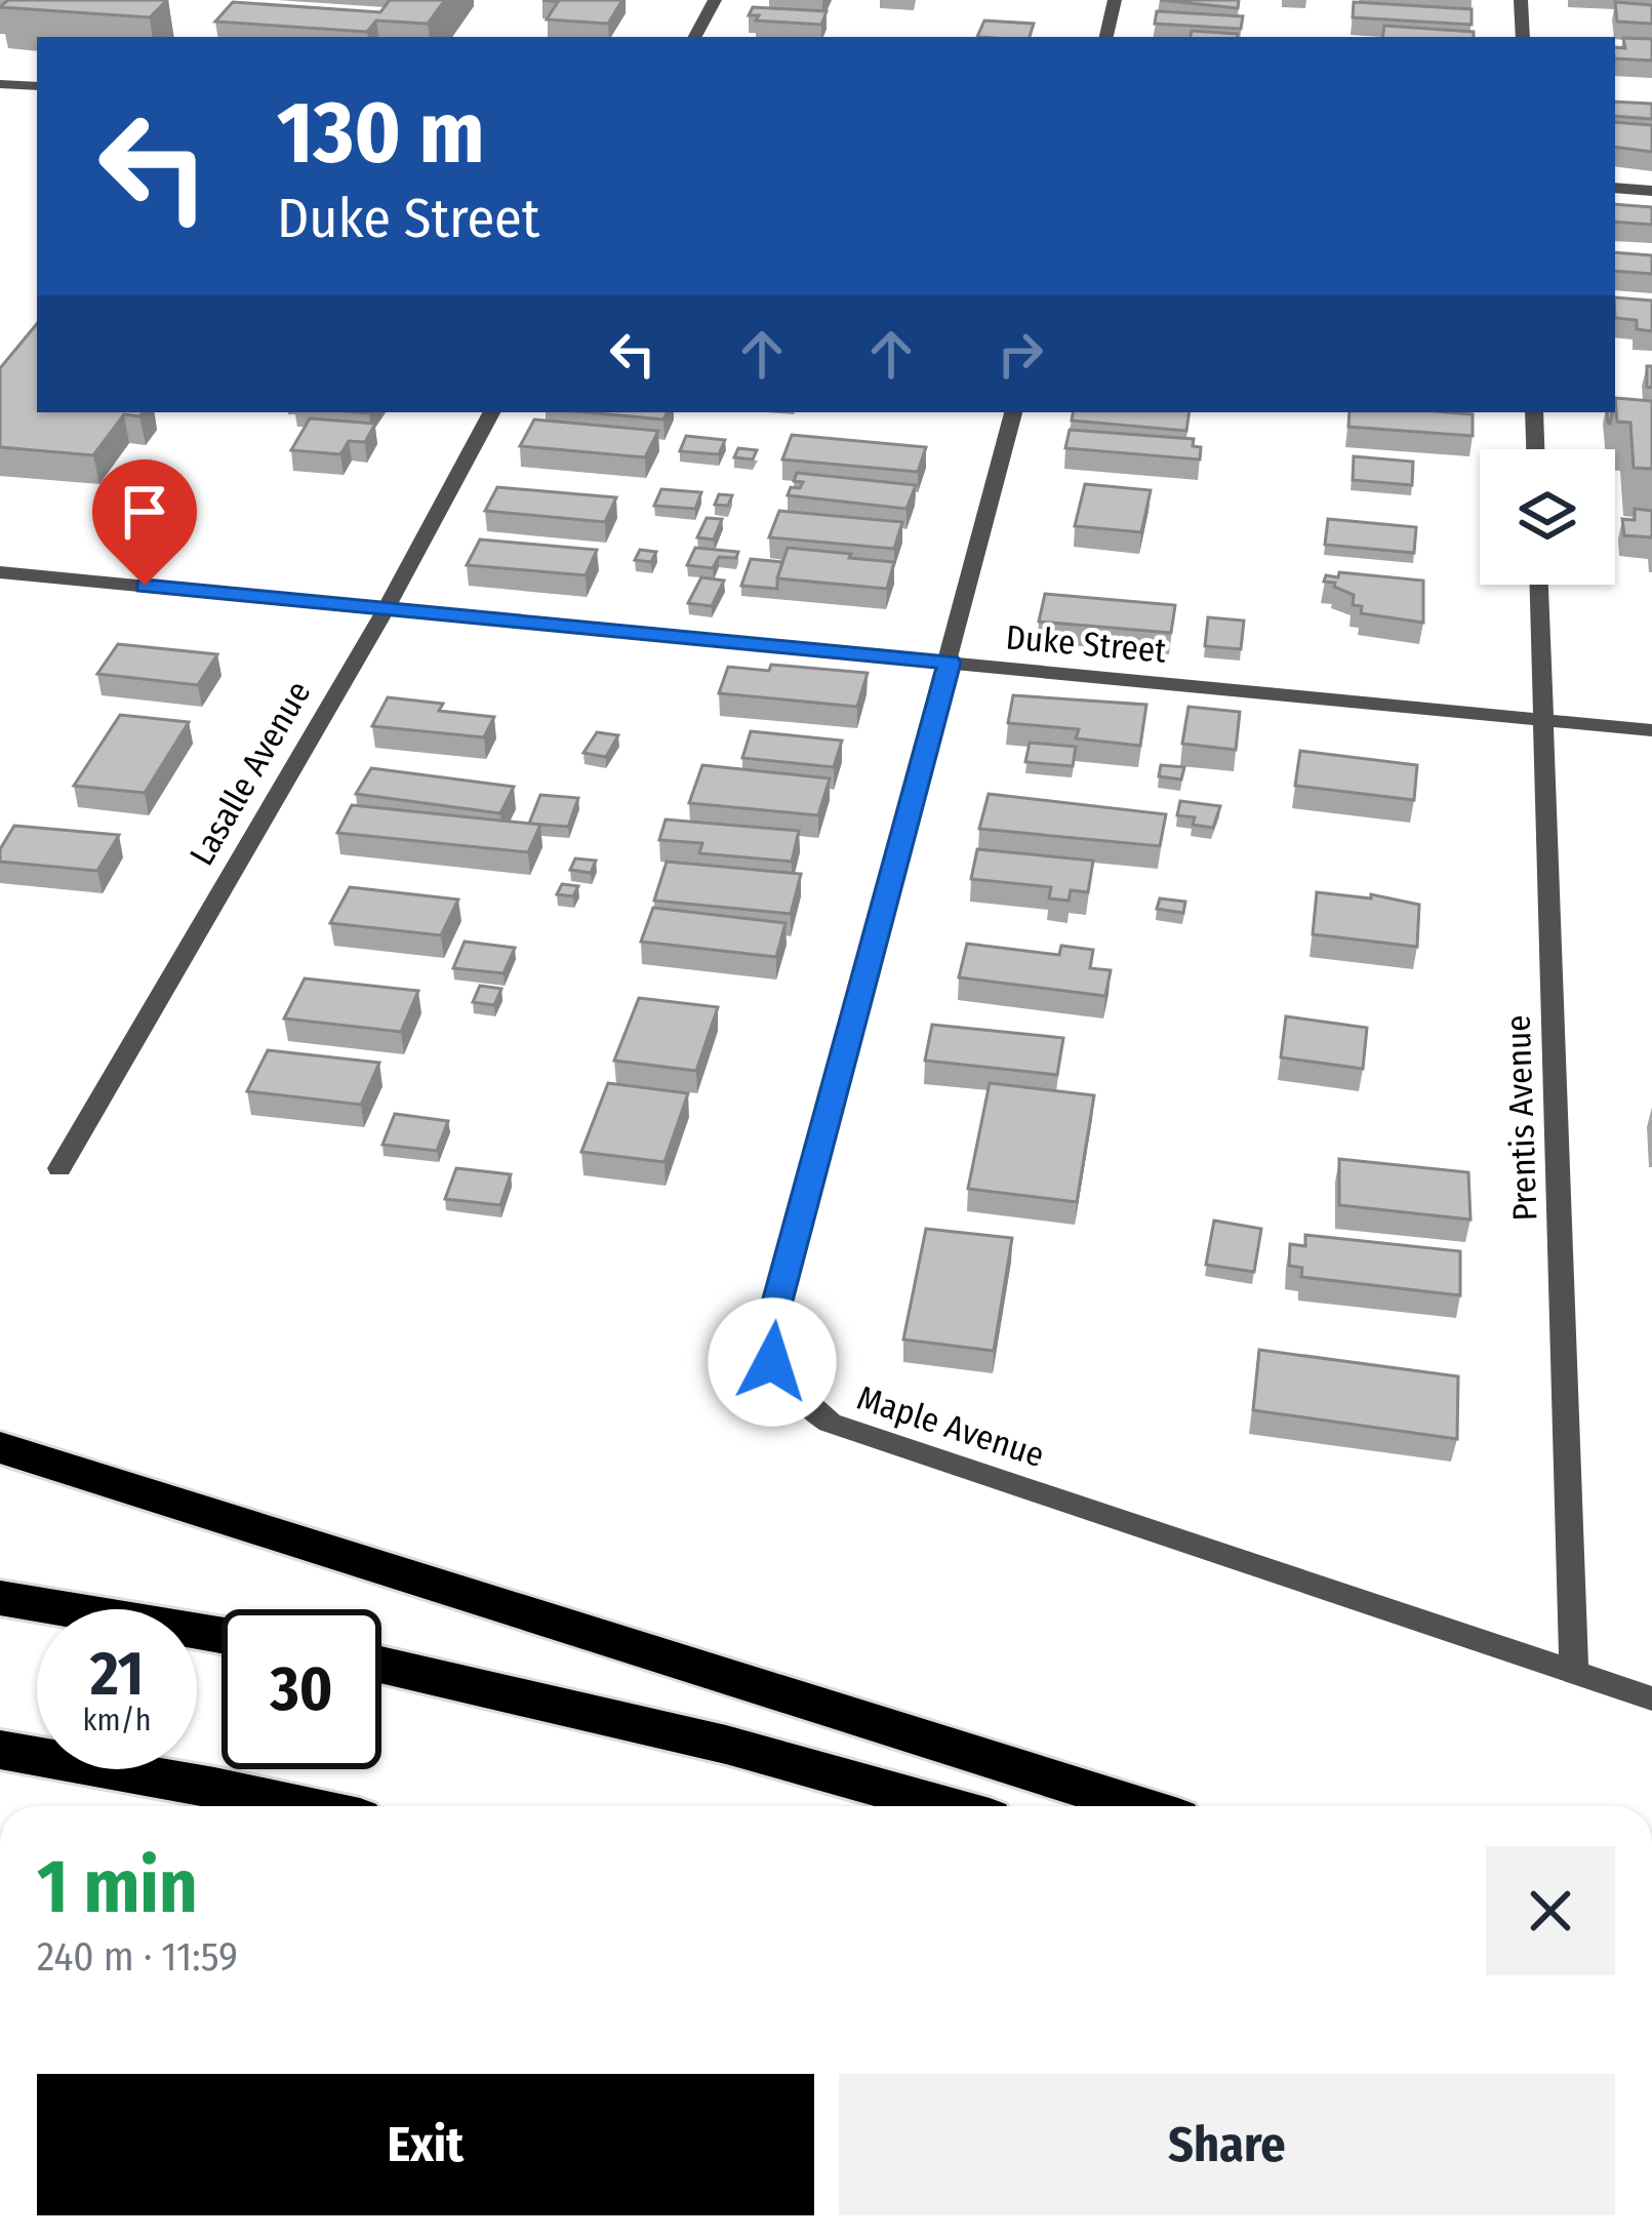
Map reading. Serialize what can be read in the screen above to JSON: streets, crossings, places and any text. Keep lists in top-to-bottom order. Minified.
{"streets":{"street":["Duke Street","Lasalle Avenue","Prentis Avenue","Maple Avenue"]},"crossings":[["Duke Street","Lasalle Avenue"],["Duke Street","Prentis Avenue"],["Duke Street","Maple Avenue"],["Prentis Avenue","Maple Avenue"]],"page":{"turn":["130 m","Duke Street"],"speed":"21 km/h","limit":"30","heading":["1 min","240 m · 11:59"],"buttons":["Exit","Share"]}}
